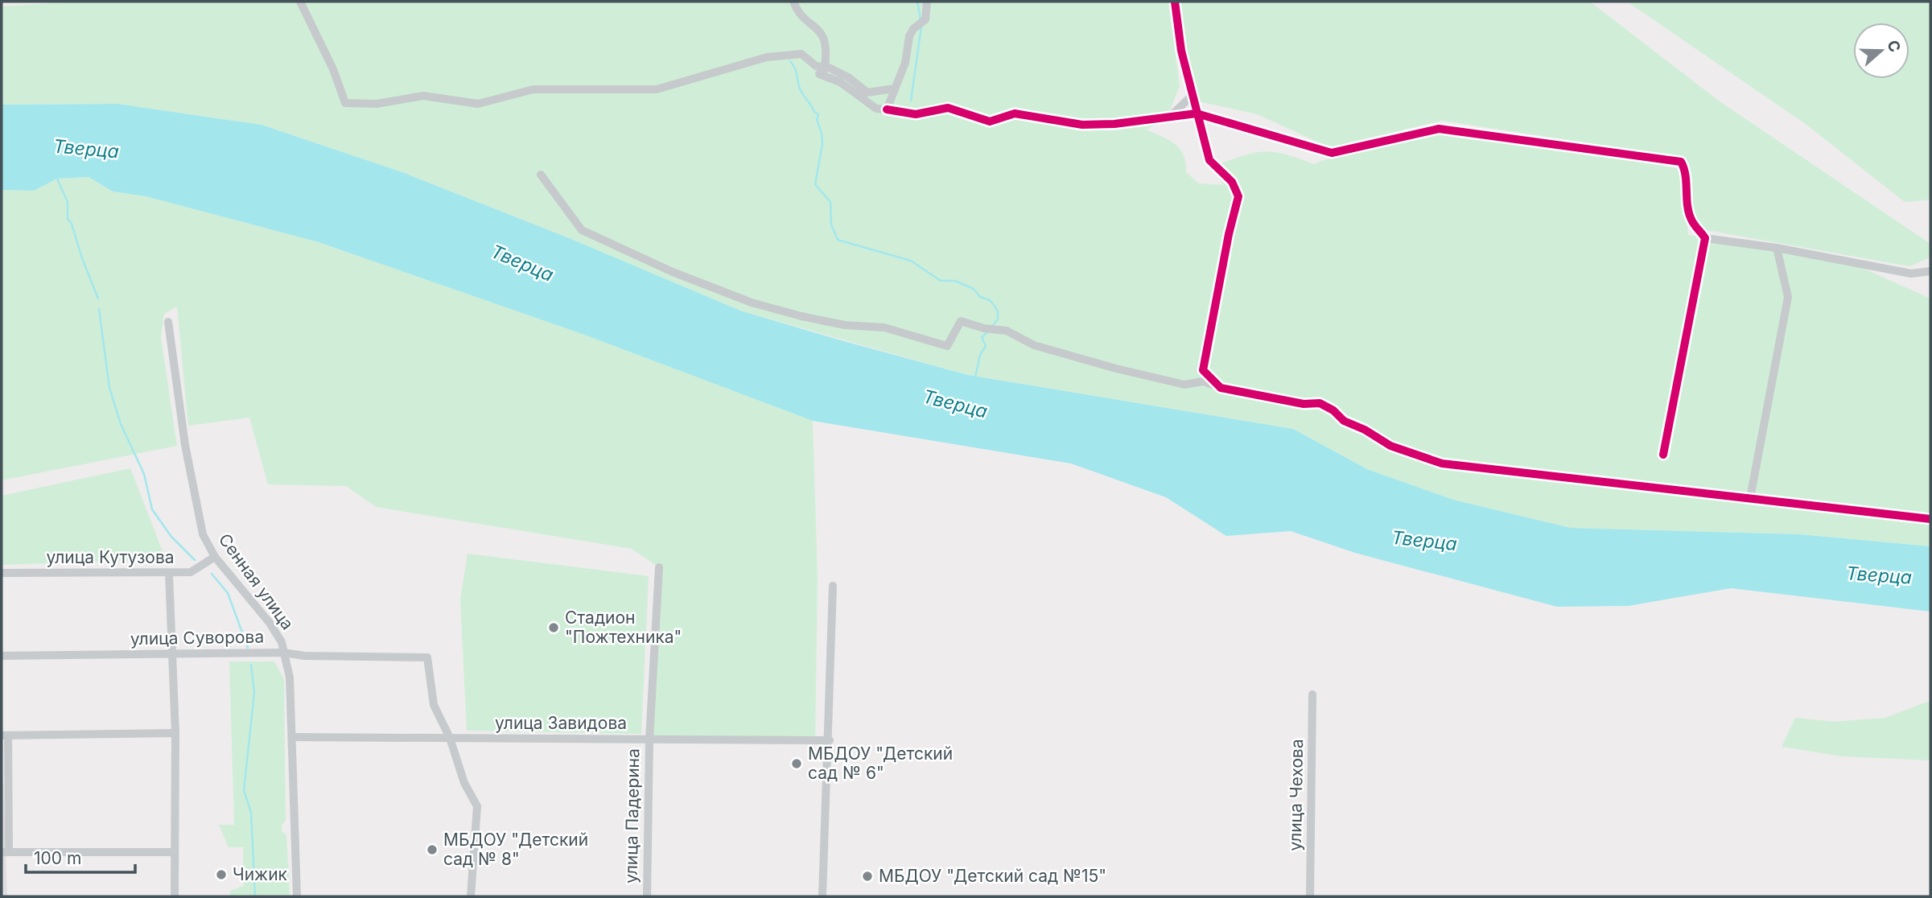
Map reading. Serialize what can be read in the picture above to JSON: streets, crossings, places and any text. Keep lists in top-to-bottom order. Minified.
{"streets":{"street":["улица Кутузова","Сенная улица","улица Суворова","улица Завидова","улица Чехова","улица Падерина"]},"crossings":[["улица Кутузова","Сенная улица"],["Сенная улица","улица Суворова"],["Сенная улица","улица Завидова"],["улица Суворова","улица Завидова"],["улица Завидова","улица Падерина"]],"water":["Тверца"],"places":["Стадион \"Пожтехника\"","МБДОУ \"Детский сад № 6\"","МБДОУ \"Детский сад № 8\"","Чижик","МБДОУ \"Детский сад №15\""],"scale_bar":"100 m","north":"right"}
